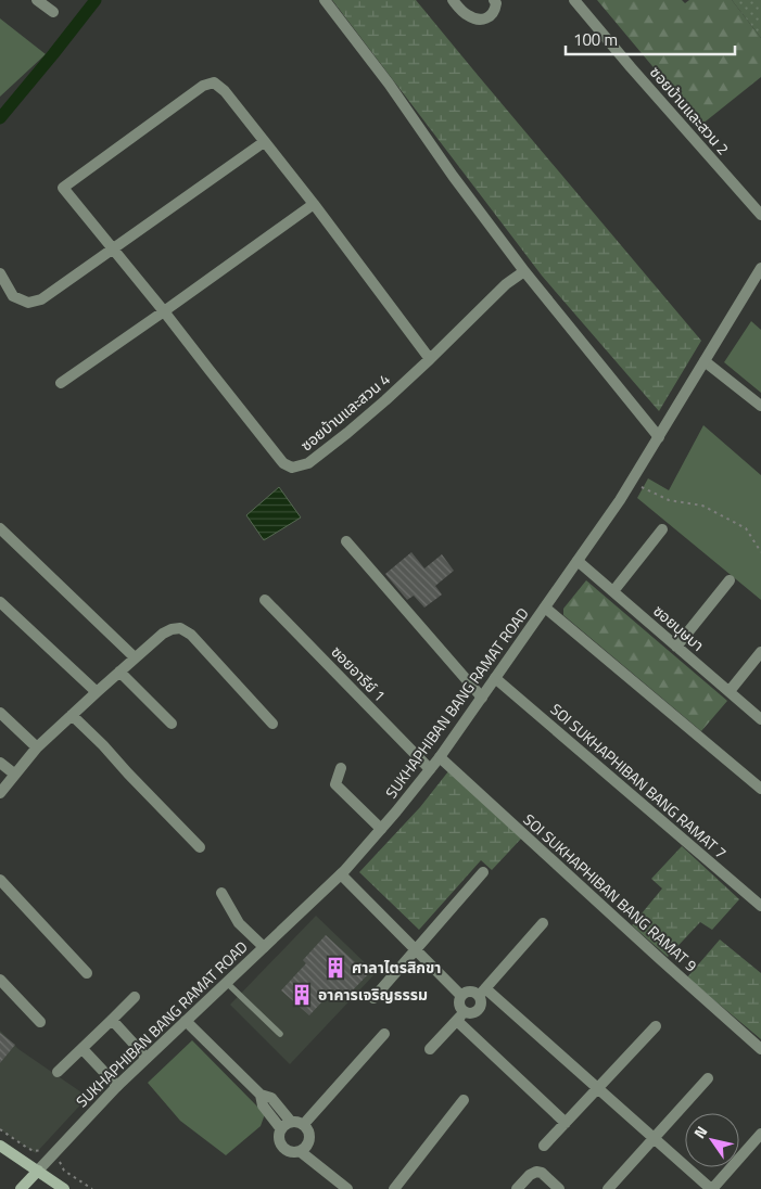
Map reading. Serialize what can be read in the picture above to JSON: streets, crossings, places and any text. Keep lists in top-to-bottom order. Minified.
{"streets":{"street":["ซอยบ้านและสวน 2","ซอยบ้านและสวน 4","ซอยบุษบา","ซอยอารีย์ 1","SUKHAPHIBAN BANG RAMAT ROAD","SOI SUKHAPHIBAN BANG RAMAT 7","SOI SUKHAPHIBAN BANG RAMAT 9"]},"crossings":[["ซอยบุษบา","SUKHAPHIBAN BANG RAMAT ROAD"],["ซอยอารีย์ 1","SUKHAPHIBAN BANG RAMAT ROAD"],["SUKHAPHIBAN BANG RAMAT ROAD","SOI SUKHAPHIBAN BANG RAMAT 7"],["SUKHAPHIBAN BANG RAMAT ROAD","SOI SUKHAPHIBAN BANG RAMAT 9"]],"places":{"building":["ศาลาไตรสิกขา","อาคารเจริญธรรม"]},"scale_bar":"100 m","north":"top left"}
